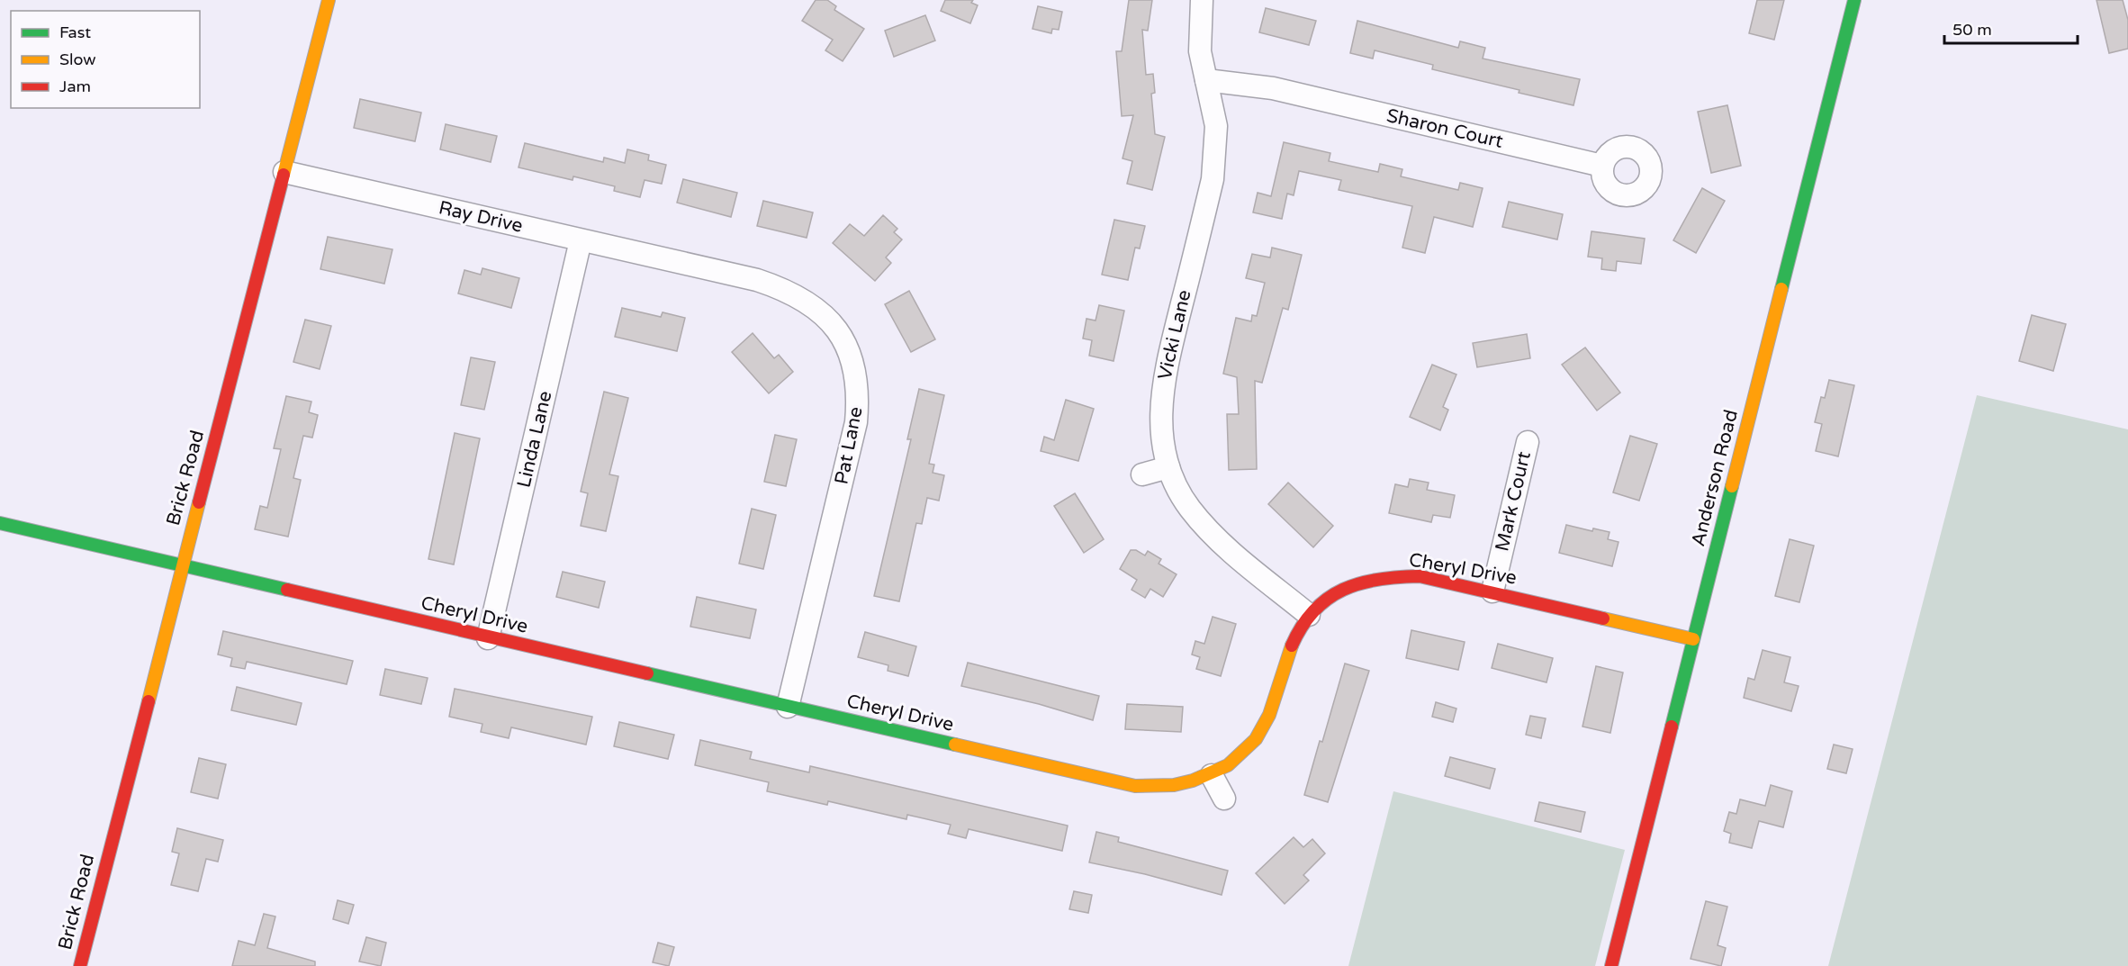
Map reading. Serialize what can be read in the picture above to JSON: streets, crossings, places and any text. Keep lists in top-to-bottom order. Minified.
{"streets":{"street":["Sharon Court","Ray Drive","Vicki Lane","Linda Lane","Pat Lane","Brick Road","Anderson Road","Mark Court","Cheryl Drive"]},"crossings":[["Sharon Court","Vicki Lane"],["Ray Drive","Linda Lane"],["Ray Drive","Pat Lane"],["Ray Drive","Brick Road"],["Vicki Lane","Cheryl Drive"],["Linda Lane","Cheryl Drive"],["Pat Lane","Cheryl Drive"],["Brick Road","Cheryl Drive"],["Anderson Road","Cheryl Drive"],["Mark Court","Cheryl Drive"]],"legend":["Fast","Slow","Jam"],"scale_bar":"50 m"}
